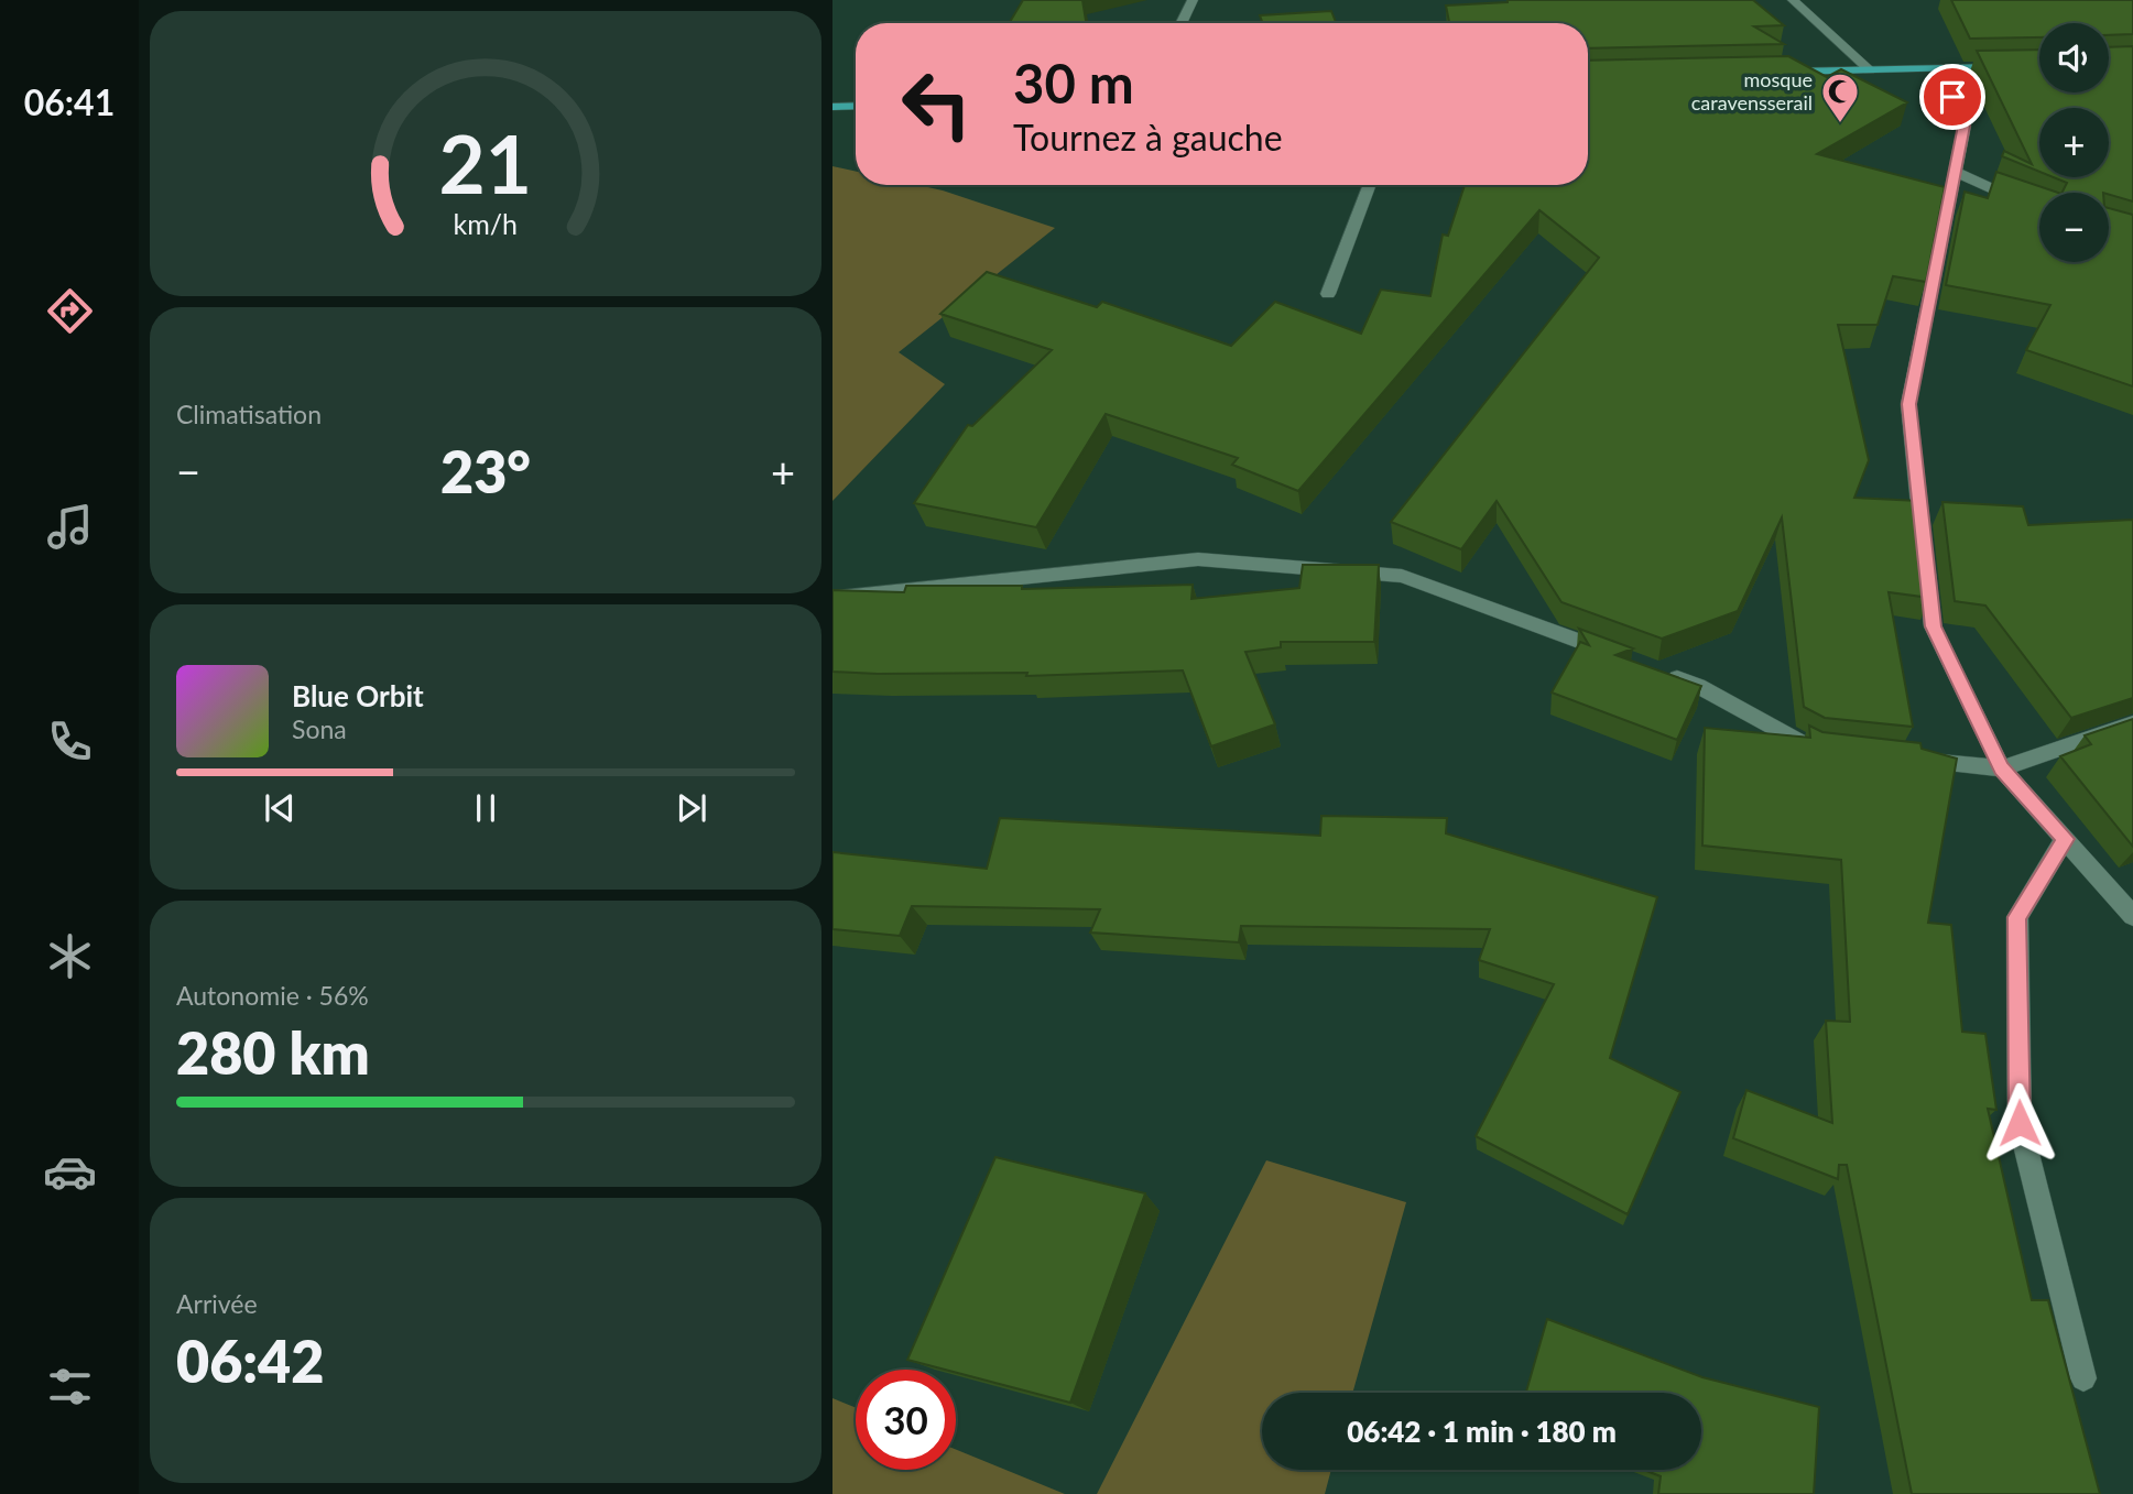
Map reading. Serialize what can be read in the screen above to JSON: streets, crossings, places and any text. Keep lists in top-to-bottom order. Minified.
{"places":{"mosque":["mosque caravensserail"]},"page":{"tabs":"06:41","map_buttons":["+","−"],"turn":["30 m","Tournez à gauche"],"tile":["Climatisation",["Autonomie · 56%","280 km"],["Arrivée","06:42"]],"heat":["−","23°","+"],"song":["Blue Orbit","Sona"],"limit":"30","trip":"06:42 · 1 min · 180 m","gauge":["21","km/h"]}}
